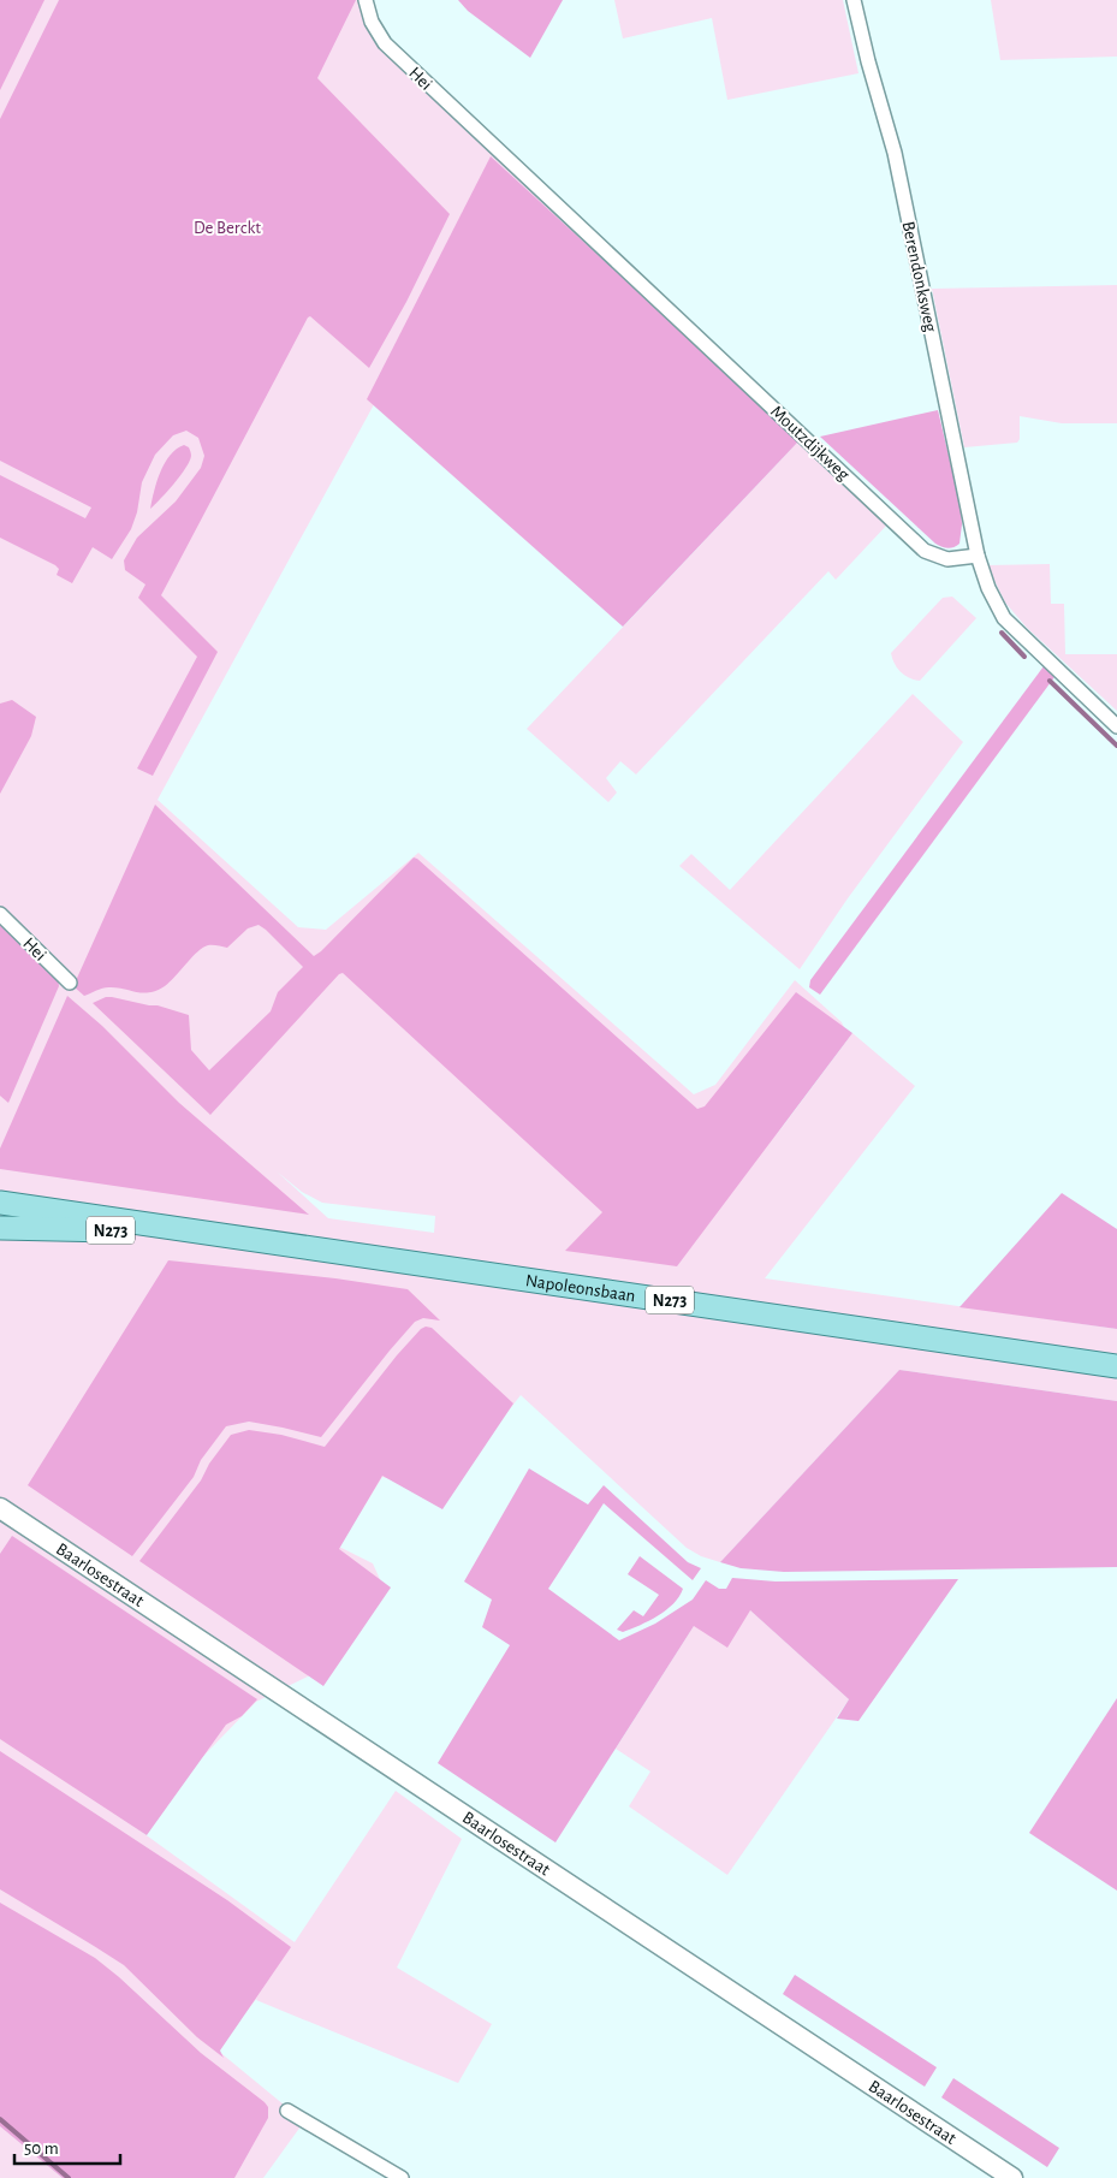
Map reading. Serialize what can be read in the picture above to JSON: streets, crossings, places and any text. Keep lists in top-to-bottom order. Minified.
{"streets":{"main road":["N273","Napoleonsbaan"],"street":["Hei","Berendonksweg","Moutzdijkweg","Baarlosestraat"]},"crossings":[["Hei","Moutzdijkweg"],["Berendonksweg","Moutzdijkweg"]],"parks":["De Berckt"],"scale_bar":"50 m"}
